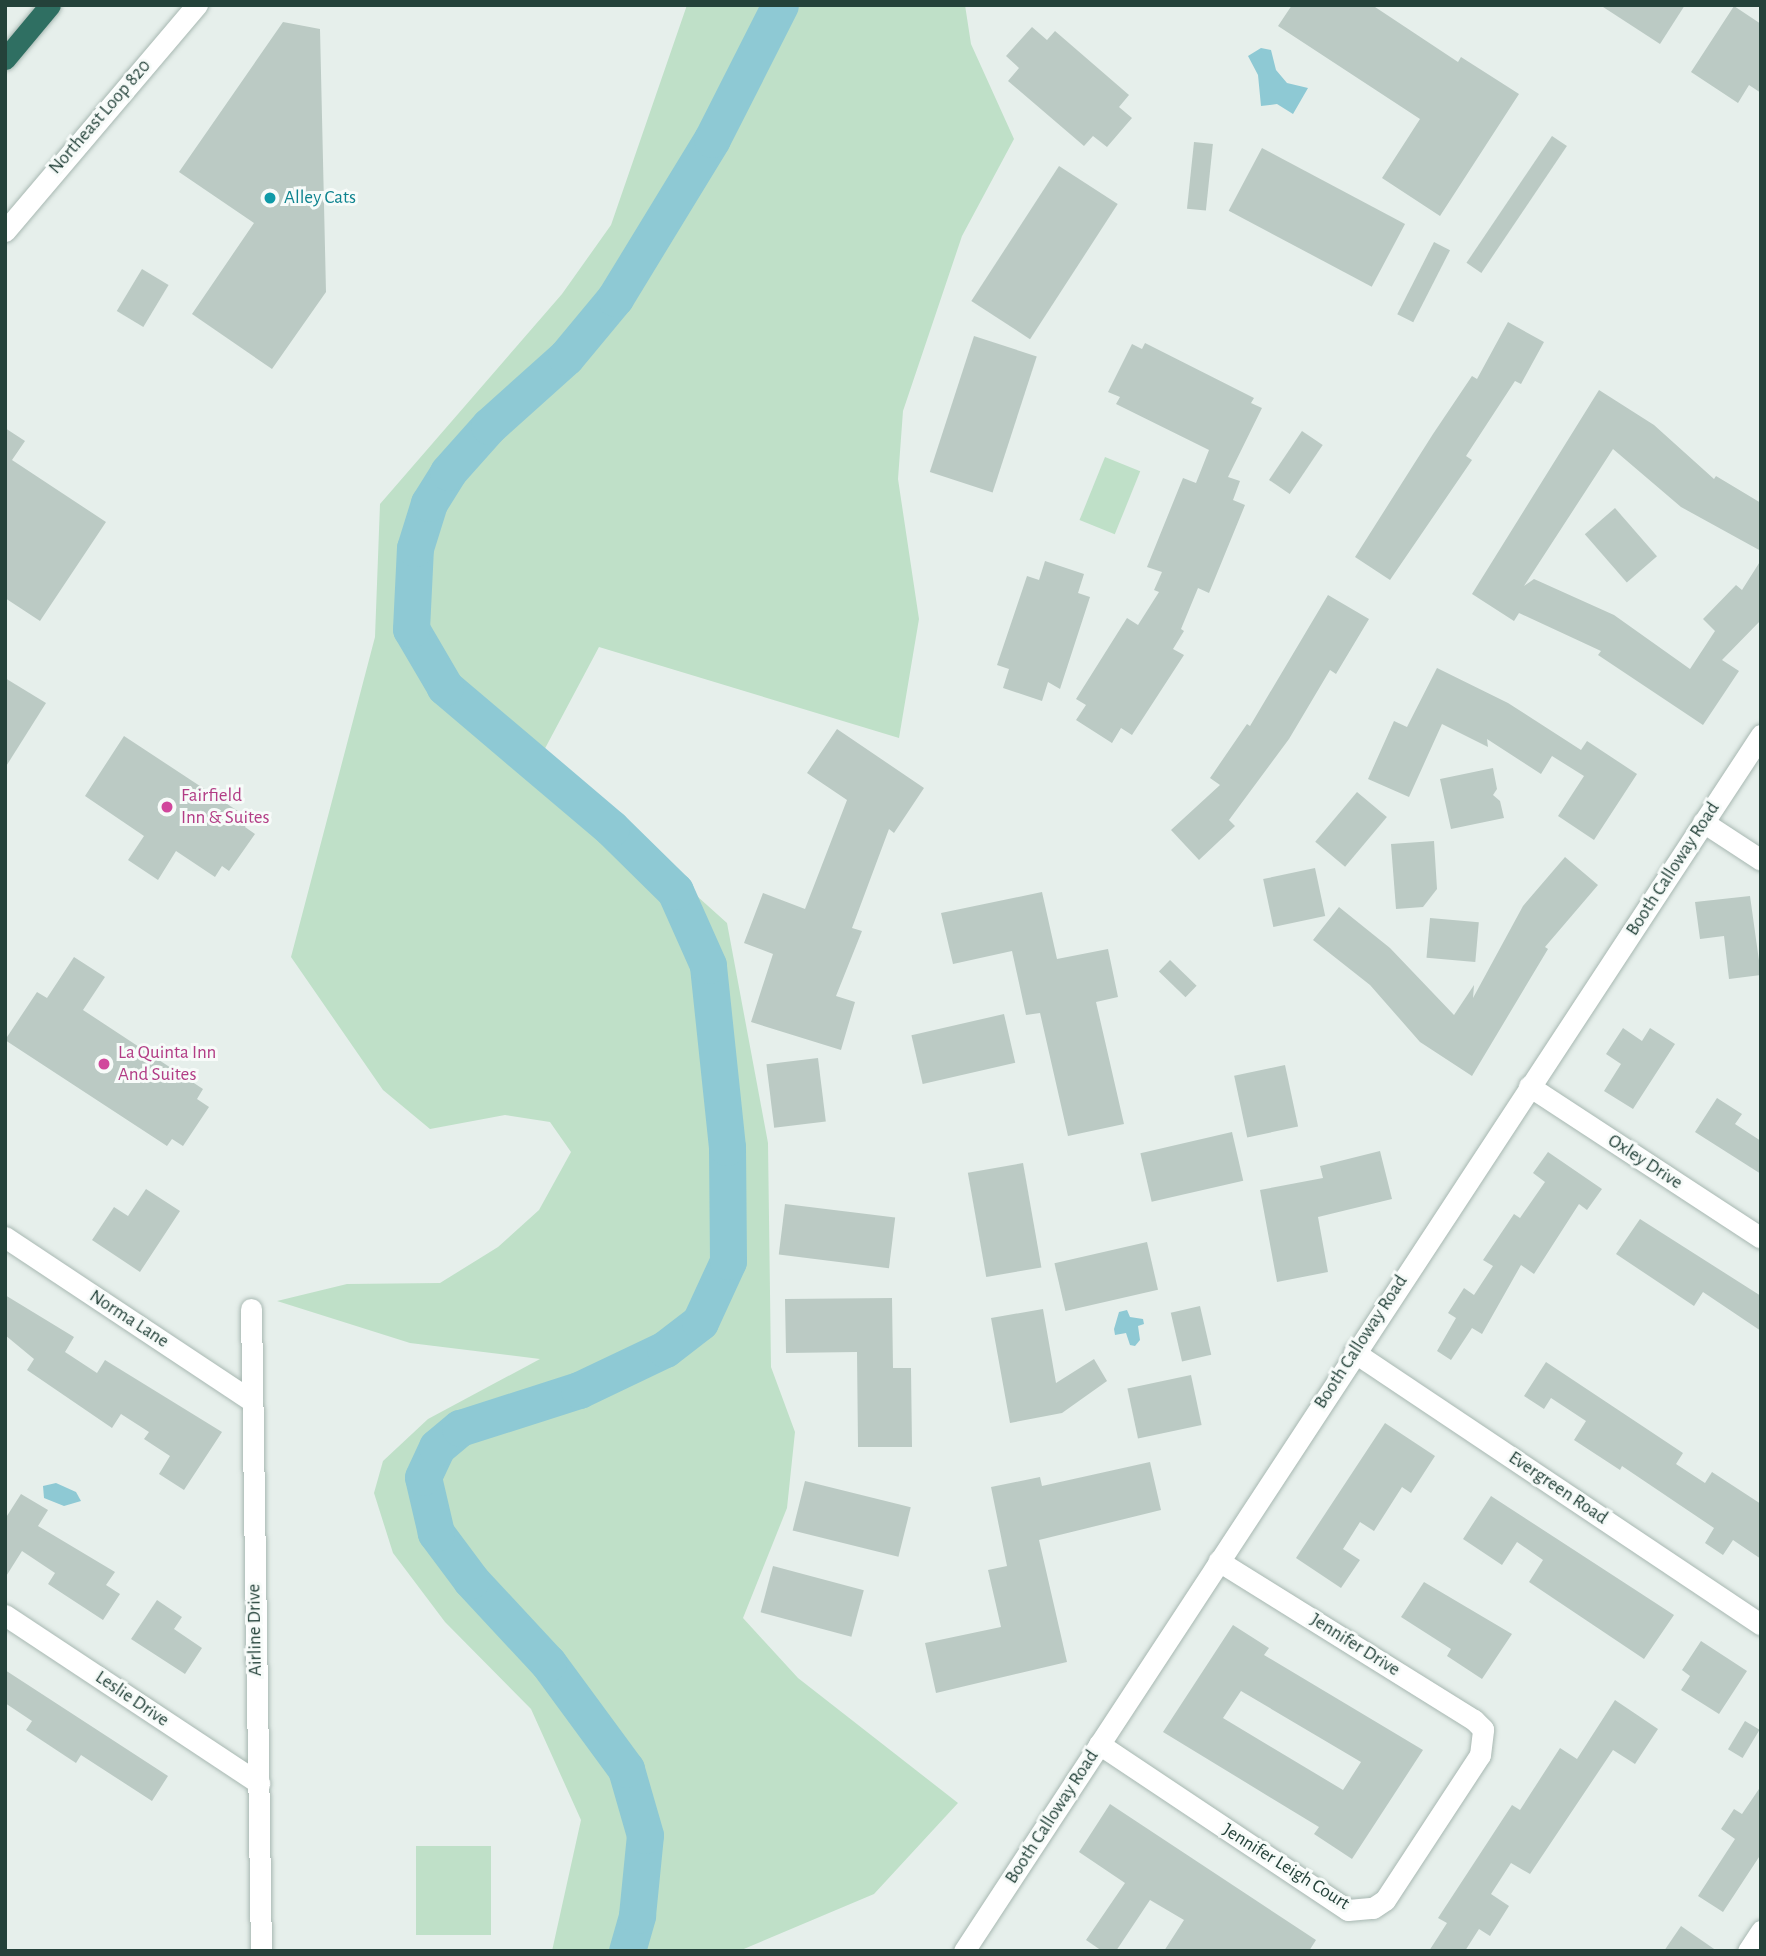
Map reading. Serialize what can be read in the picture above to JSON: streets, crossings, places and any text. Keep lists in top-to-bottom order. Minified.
{"streets":{"street":["Northeast Loop 820","Booth Calloway Road","Oxley Drive","Norma Lane","Evergreen Road","Airline Drive","Jennifer Drive","Leslie Drive","Jennifer Leigh Court"]},"crossings":[["Booth Calloway Road","Oxley Drive"],["Booth Calloway Road","Evergreen Road"],["Booth Calloway Road","Jennifer Drive"],["Booth Calloway Road","Jennifer Leigh Court"],["Norma Lane","Airline Drive"],["Airline Drive","Leslie Drive"],["Jennifer Drive","Jennifer Leigh Court"]],"places":["Alley Cats","Fairfield Inn & Suites","La Quinta Inn And Suites"]}
